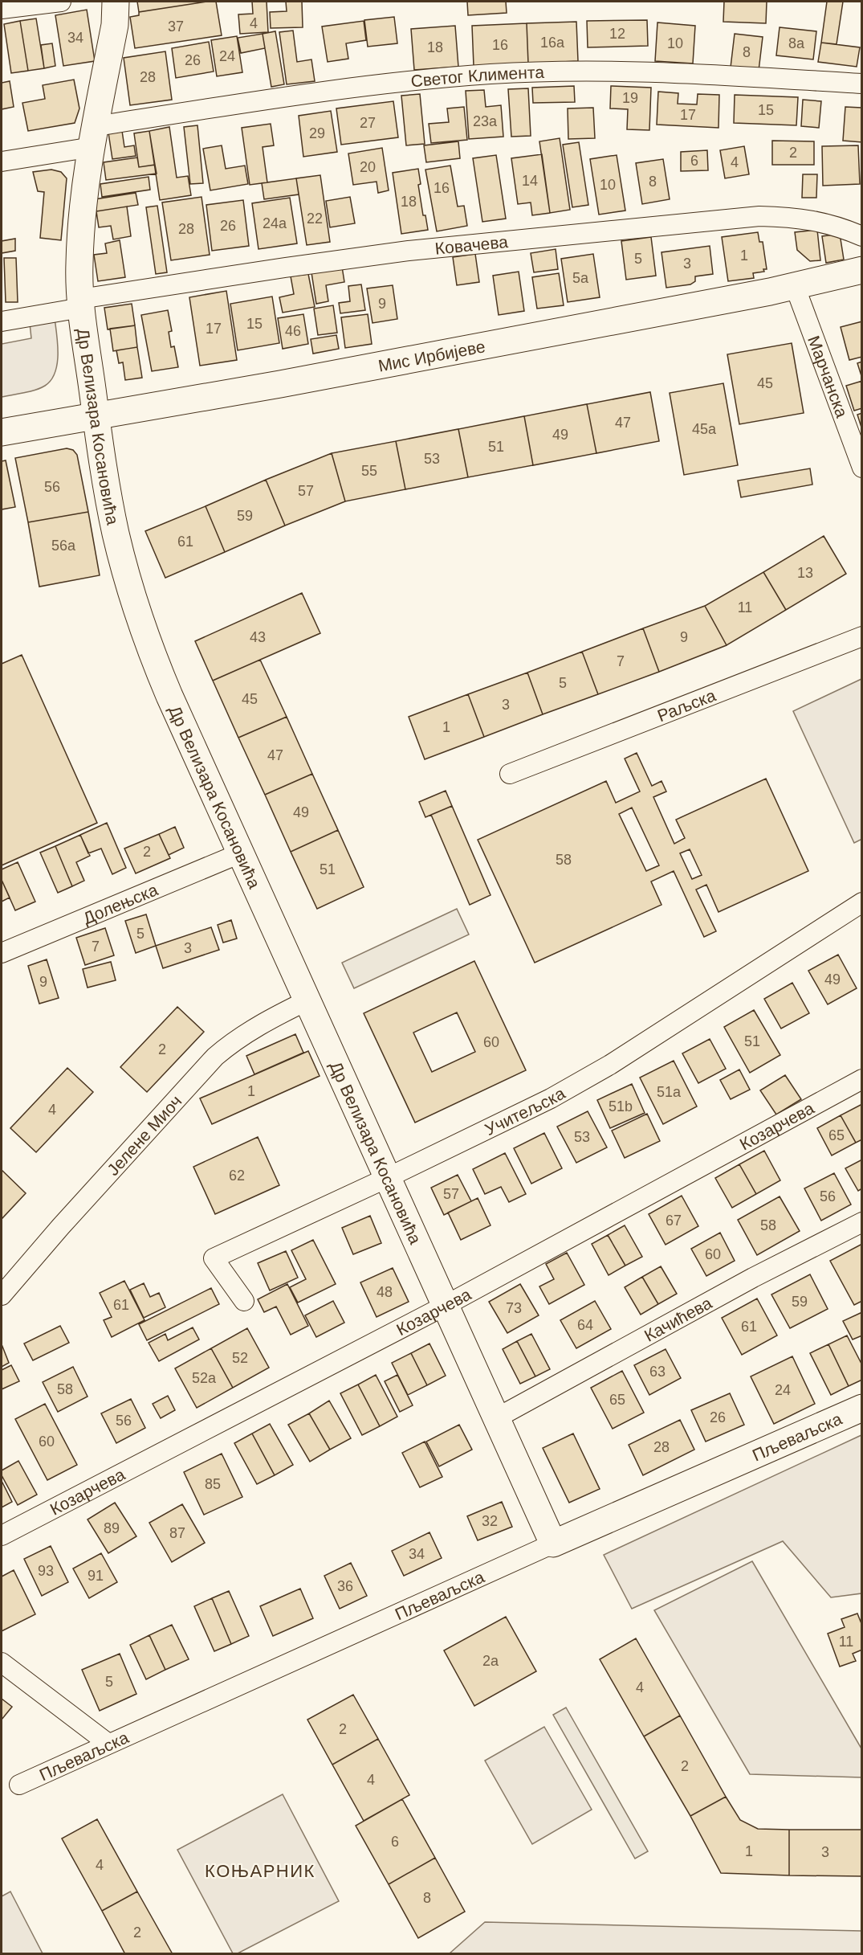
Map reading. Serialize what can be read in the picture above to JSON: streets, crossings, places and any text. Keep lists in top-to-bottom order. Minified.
{"streets":{"street":["Светог Климента","Ковачева","Мис Ирбијеве","Марчанска","Др Велизара Косановића","Раљска","Долењска","Учитељска","Козарчева","Јелене Миоч","Качићева","Пљеваљска"]},"crossings":[["Светог Климента","Др Велизара Косановића"],["Ковачева","Др Велизара Косановића"],["Мис Ирбијеве","Марчанска"],["Мис Ирбијеве","Др Велизара Косановића"],["Др Велизара Косановића","Долењска"],["Др Велизара Косановића","Учитељска"],["Др Велизара Косановића","Козарчева"],["Др Велизара Косановића","Јелене Миоч"],["Др Велизара Косановића","Качићева"],["Др Велизара Косановића","Пљеваљска"]],"districts":["КОЊАРНИК"],"house_numbers":["4","37","12","34","16a","10","8a","16","18","8","24","26","28","19","15","17","23a","27","29","2","6","4","20","14","8","10","16","18","22","24a","26","28","1","5","3","5a","9","15","17","46","45","47","45a","49","51","53","55","56","57","59","61","56a","13","11","43","9","7","5","45","3","1","47","49","2","58","51","5","7","3","49","9","51","60","2","1","51a","51b","4","65","53","62","57","56","67","58","60","48","59","61","73","64","61","52","63","52a","58","24","65","26","56","60","28","85","32","89","87","34","93","91","36","11","2a","5","4","2","2","4","6","1","3","4","8","2"]}
